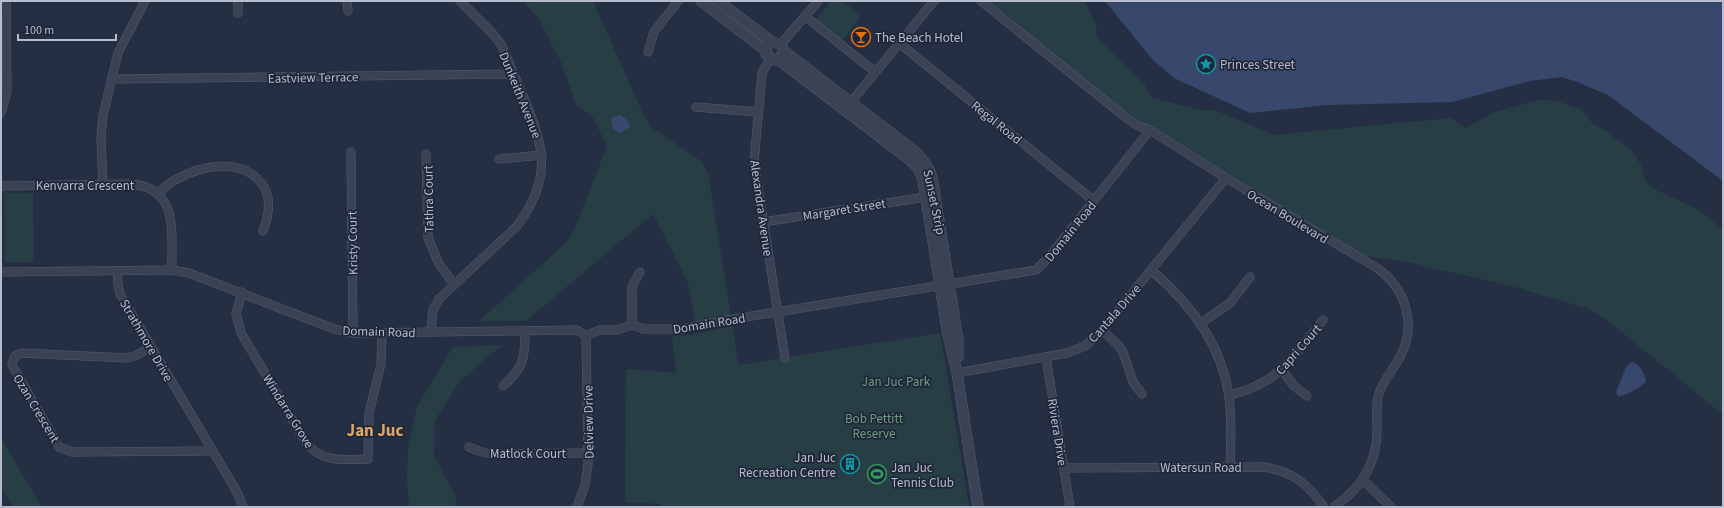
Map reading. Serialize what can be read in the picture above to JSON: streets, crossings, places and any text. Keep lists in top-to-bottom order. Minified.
{"streets":{"street":["Eastview Terrace","Dunkeith Avenue","Regal Road","Kenvarra Crescent","Tathra Court","Sunset Strip","Alexandra Avenue","Margaret Street","Ocean Boulevard","Domain Road","Kristy Court","Cantala Drive","Strathmore Drive","Capri Court","Ozan Crescent","Windarra Grove","Delview Drive","Riviera Drive","Matlock Court","Watersun Road"]},"crossings":[["Eastview Terrace","Dunkeith Avenue"],["Dunkeith Avenue","Tathra Court"],["Dunkeith Avenue","Domain Road"],["Regal Road","Domain Road"],["Sunset Strip","Alexandra Avenue"],["Sunset Strip","Margaret Street"],["Sunset Strip","Domain Road"],["Sunset Strip","Cantala Drive"],["Alexandra Avenue","Margaret Street"],["Alexandra Avenue","Domain Road"],["Ocean Boulevard","Domain Road"],["Ocean Boulevard","Cantala Drive"],["Domain Road","Kristy Court"],["Domain Road","Strathmore Drive"],["Domain Road","Windarra Grove"],["Domain Road","Delview Drive"],["Cantala Drive","Riviera Drive"],["Strathmore Drive","Ozan Crescent"],["Delview Drive","Matlock Court"],["Riviera Drive","Watersun Road"]],"districts":["Jan Juc"],"parks":["Jan Juc Park","Bob Pettitt Reserve"],"places":{"bar":["The Beach Hotel"],"place":["Princes Street"],"building":["Jan Juc Recreation Centre"],"sports":["Jan Juc Tennis Club"]},"scale_bar":"100 m"}
